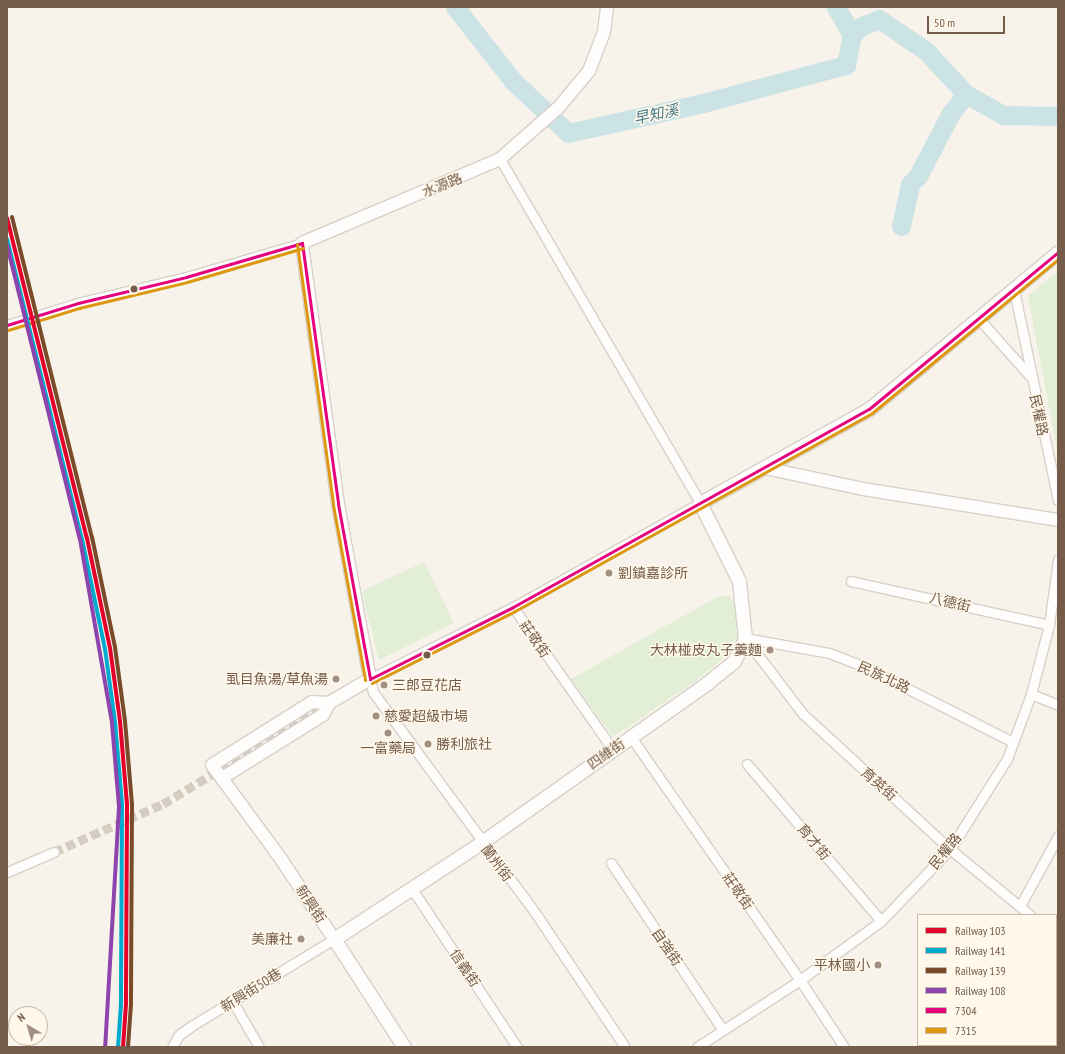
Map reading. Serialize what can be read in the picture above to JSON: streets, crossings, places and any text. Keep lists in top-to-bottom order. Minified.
{"streets":{"main road":["四維街","新興街"],"street":["水源路","民權路","八德街","莊敬街","民族北路","育英街","育才街","蘭州街","自強街","信義街","新興街50巷"]},"crossings":[["民權路","八德街"],["民權路","莊敬街"],["民權路","民族北路"],["民權路","育英街"],["民權路","育才街"],["民權路","自強街"],["莊敬街","四維街"],["民族北路","四維街"],["民族北路","育英街"],["四維街","育英街"],["四維街","蘭州街"],["四維街","新興街"],["四維街","信義街"],["四維街","新興街50巷"],["新興街","新興街50巷"]],"water":["早知溪"],"places":["劉鎮嘉診所","大林椪皮丸子羹麵","虱目魚湯/草魚湯","三郎豆花店","慈愛超級市場","一富藥局","勝利旅社","美廉社","平林國小"],"lines":["rail line 139","rail line 103","rail line 141","transit line 7304","transit line 7315","rail line 108"],"legend":["Railway 103","Railway 141","Railway 139","Railway 108","7304","7315"],"scale_bar":"50 m","north":"top left"}
